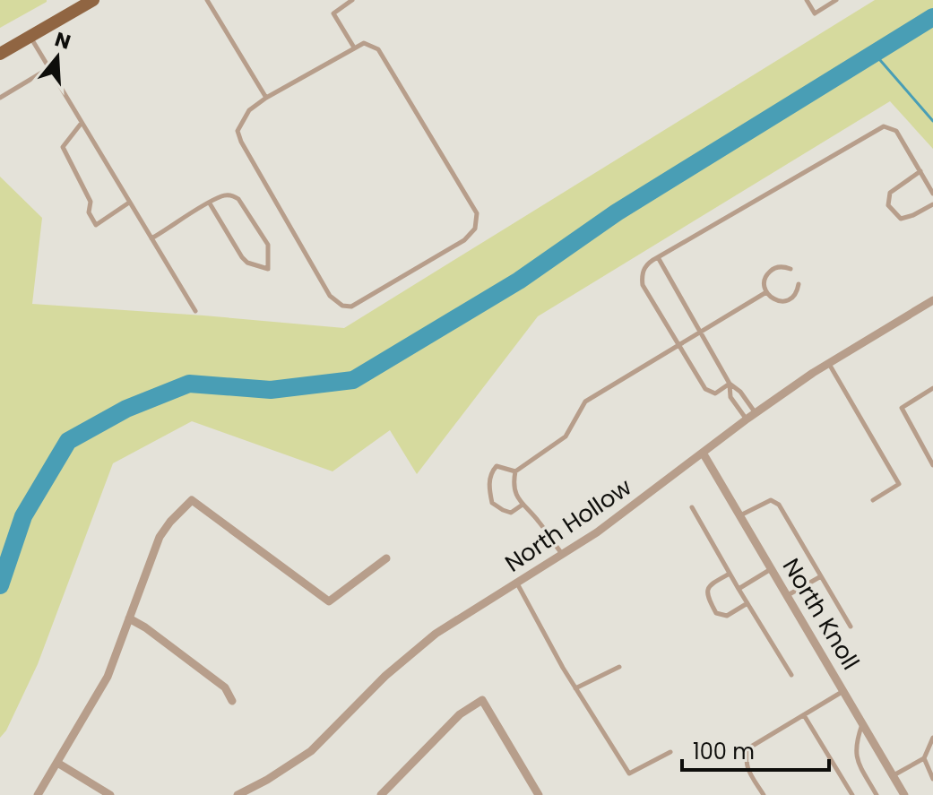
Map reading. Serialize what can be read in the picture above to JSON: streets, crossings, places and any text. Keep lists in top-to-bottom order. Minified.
{"streets":{"street":["North Hollow","North Knoll"]},"crossings":[["North Hollow","North Knoll"]],"scale_bar":"100 m","north":"top"}
